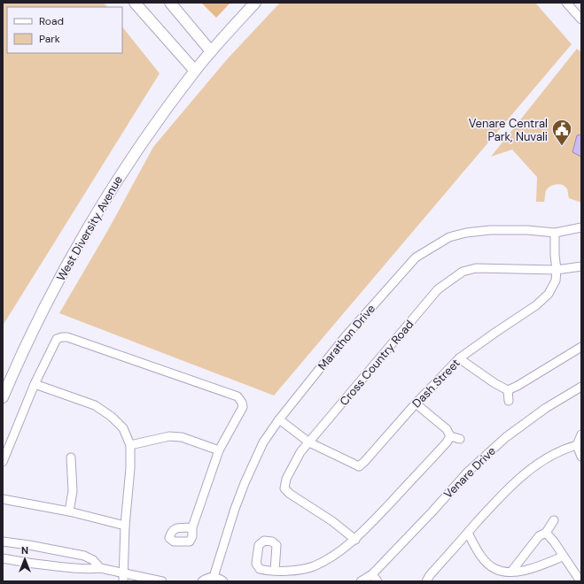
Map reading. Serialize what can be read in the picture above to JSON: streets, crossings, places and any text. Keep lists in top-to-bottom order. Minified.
{"streets":{"street":["West Diversity Avenue","Marathon Drive","Cross Country Road","Dash Street","Venare Drive"]},"crossings":[["Marathon Drive","Dash Street"],["Cross Country Road","Dash Street"]],"places":{"public building":["Venare Central Park, Nuvali"]},"legend":["Road","Park"],"north":"top"}
